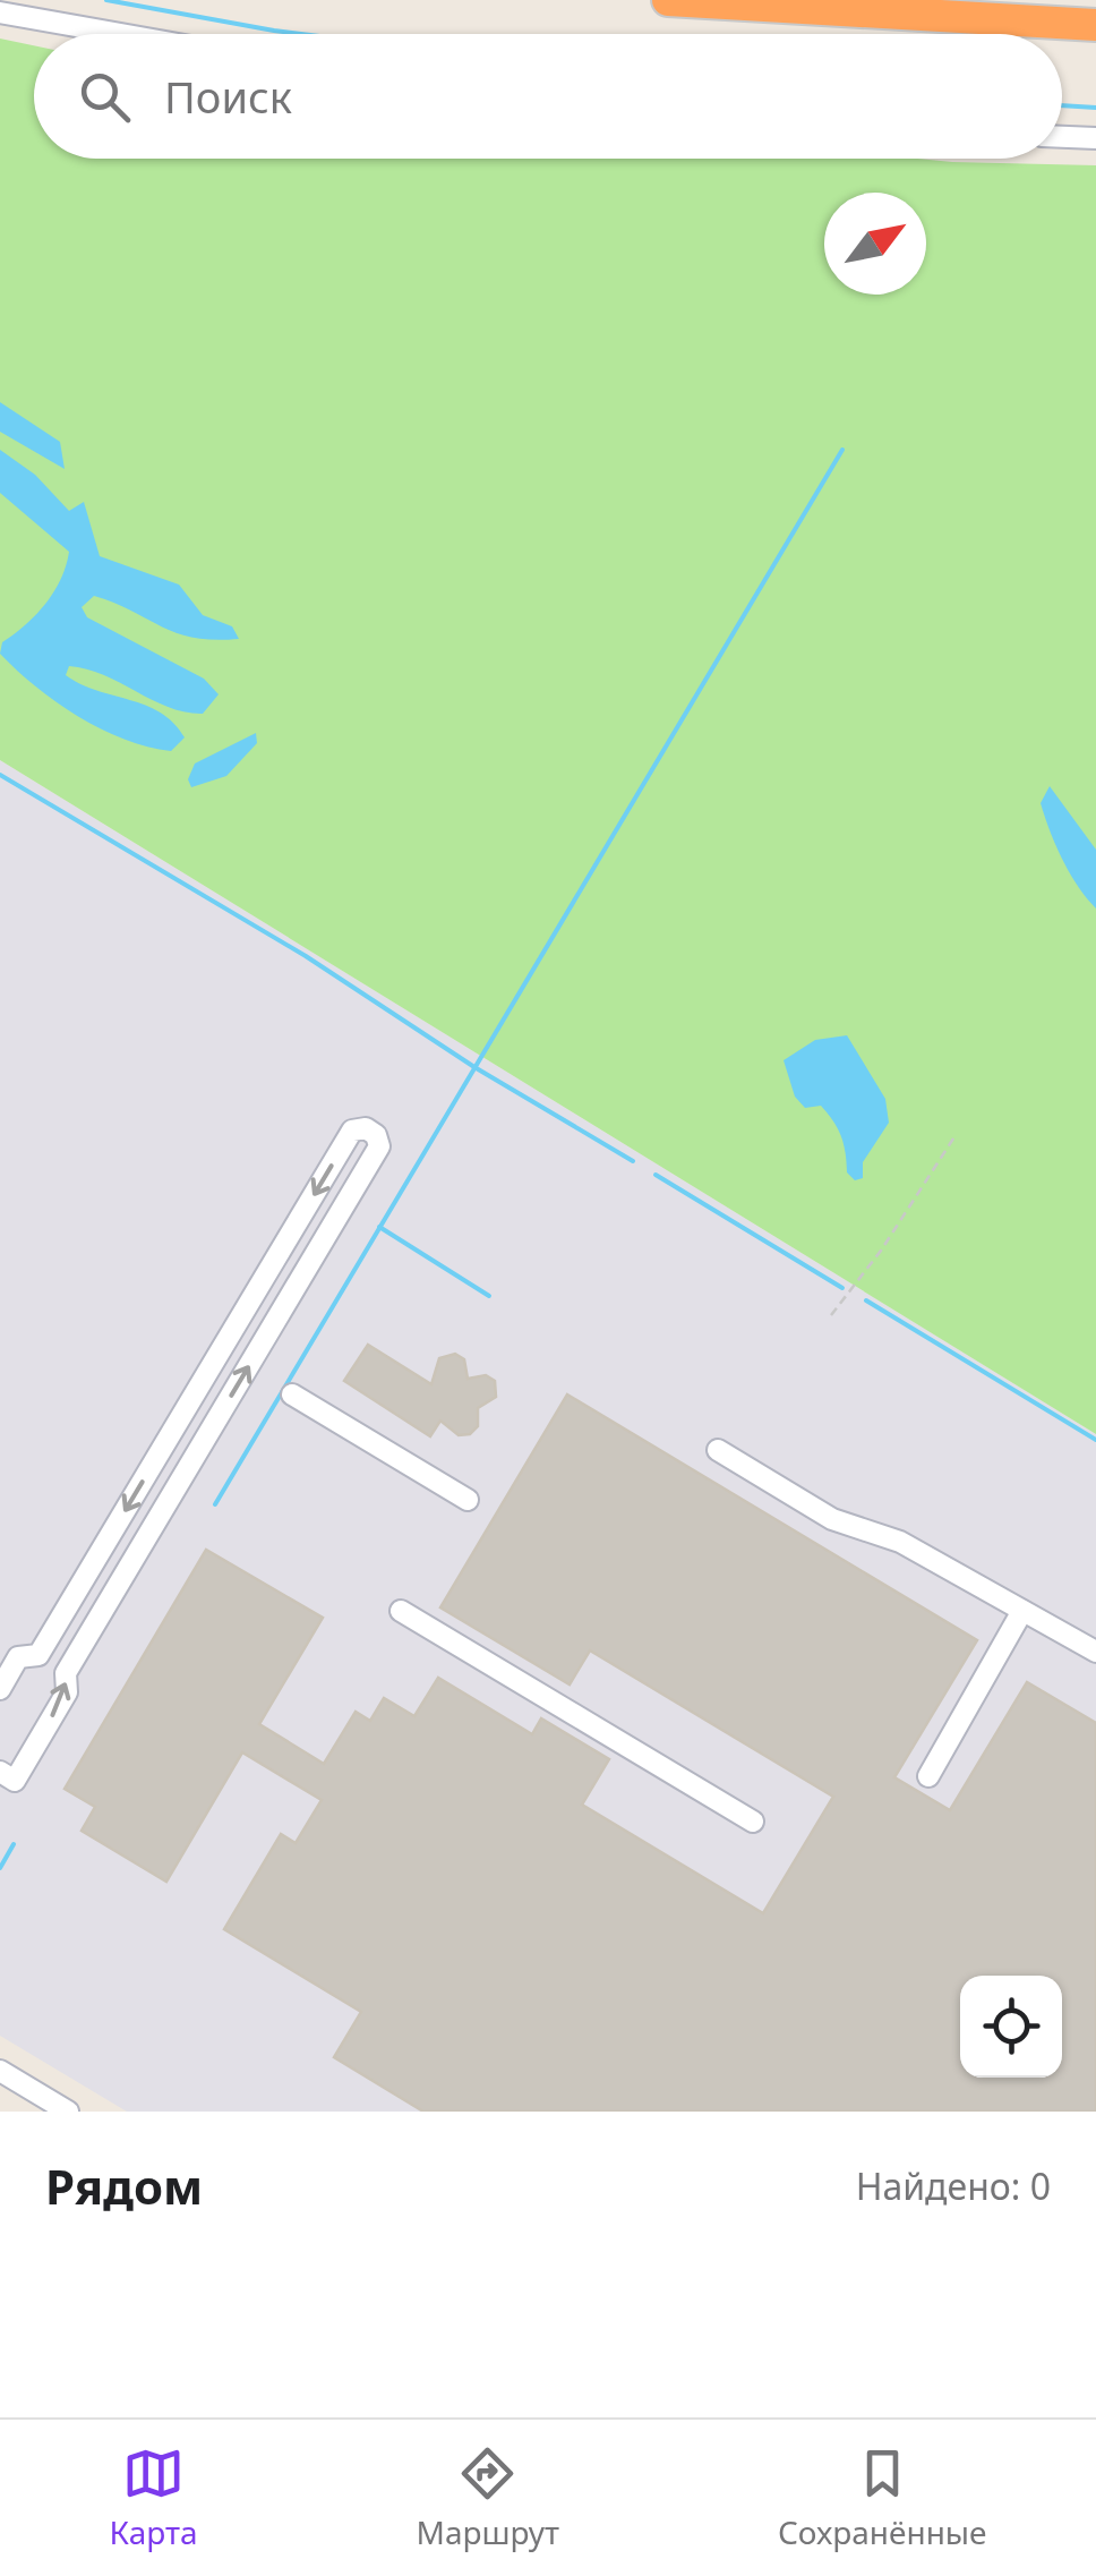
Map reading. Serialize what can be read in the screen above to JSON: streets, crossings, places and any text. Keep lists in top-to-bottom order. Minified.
{"north":"top right","page":{"search":"Поиск","heading":["Рядом","Найдено: 0"],"nav":["Карта","Маршрут","Сохранённые"]}}
